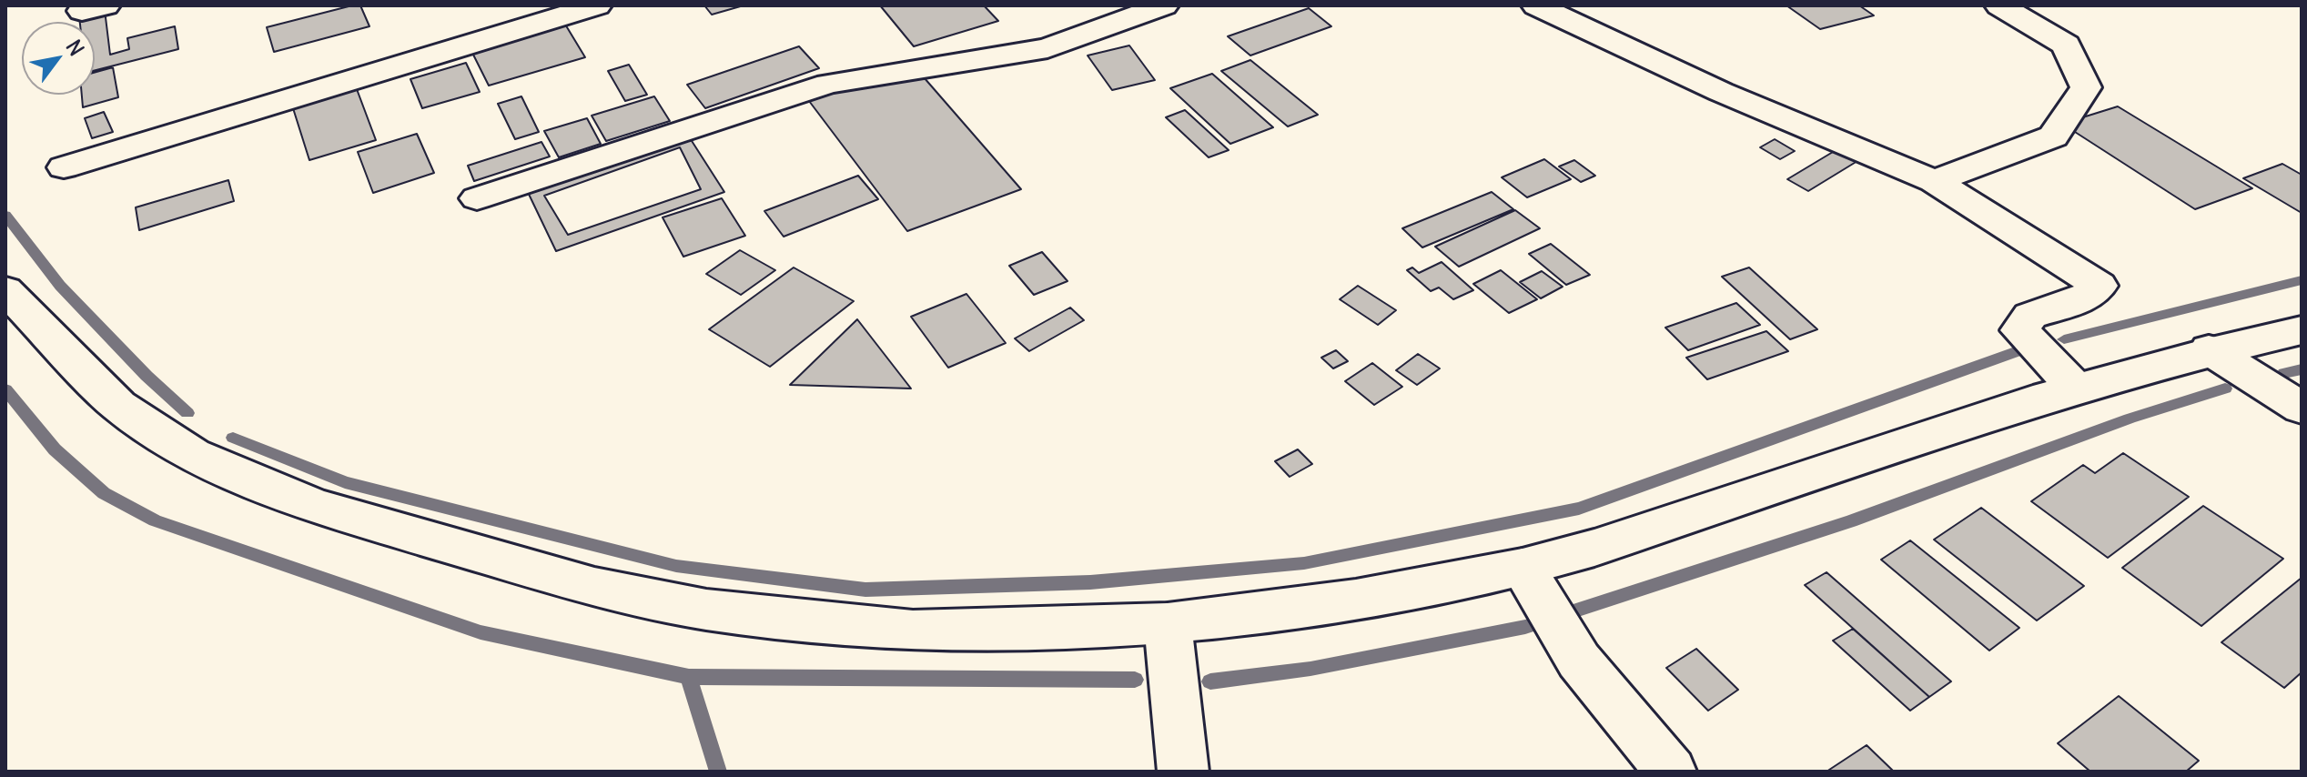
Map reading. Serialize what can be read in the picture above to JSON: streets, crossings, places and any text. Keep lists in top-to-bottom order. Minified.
{"north":"top right"}
